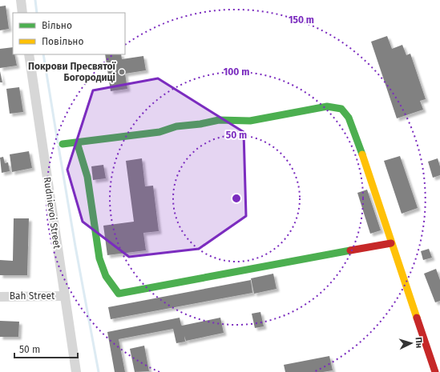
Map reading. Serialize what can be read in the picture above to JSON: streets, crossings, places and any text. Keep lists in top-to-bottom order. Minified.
{"streets":{"street":["Rudnievoi Street","Bah Street"]},"crossings":[["Rudnievoi Street","Bah Street"]],"places":["Покрови Пресвятої Богородиці"],"legend":["Вільно","Повільно"],"scale_bar":"50 m","north":"right","rings":["150 m","100 m","50 m"]}
